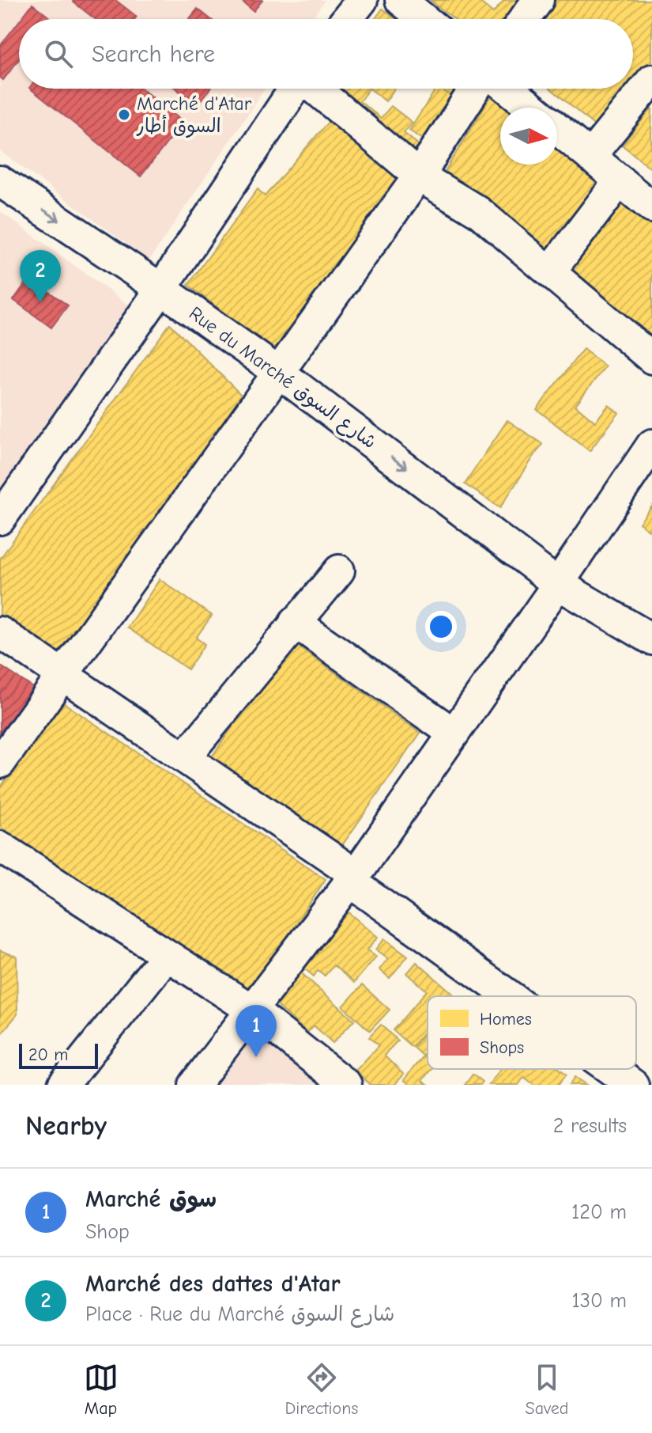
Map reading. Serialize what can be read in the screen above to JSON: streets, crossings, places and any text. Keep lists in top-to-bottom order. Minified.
{"streets":{"street":["Rue du Marché شارع السوق"]},"places":["Marché d'Atar السوق أطار"],"legend":["Homes","Shops"],"scale_bar":"20 m","north":"right","page":{"search":"Search here","pins":["2","1"],"scale":"20 m","heading":["Nearby","2 results"],"list":[{"mark":"1","name":"Marché سوق","note":"Shop","value":"120 m"},{"mark":"2","name":"Marché des dattes d'Atar","note":"Place · Rue du Marché شارع السوق","value":"130 m"}],"nav":["Map","Directions","Saved"]}}
